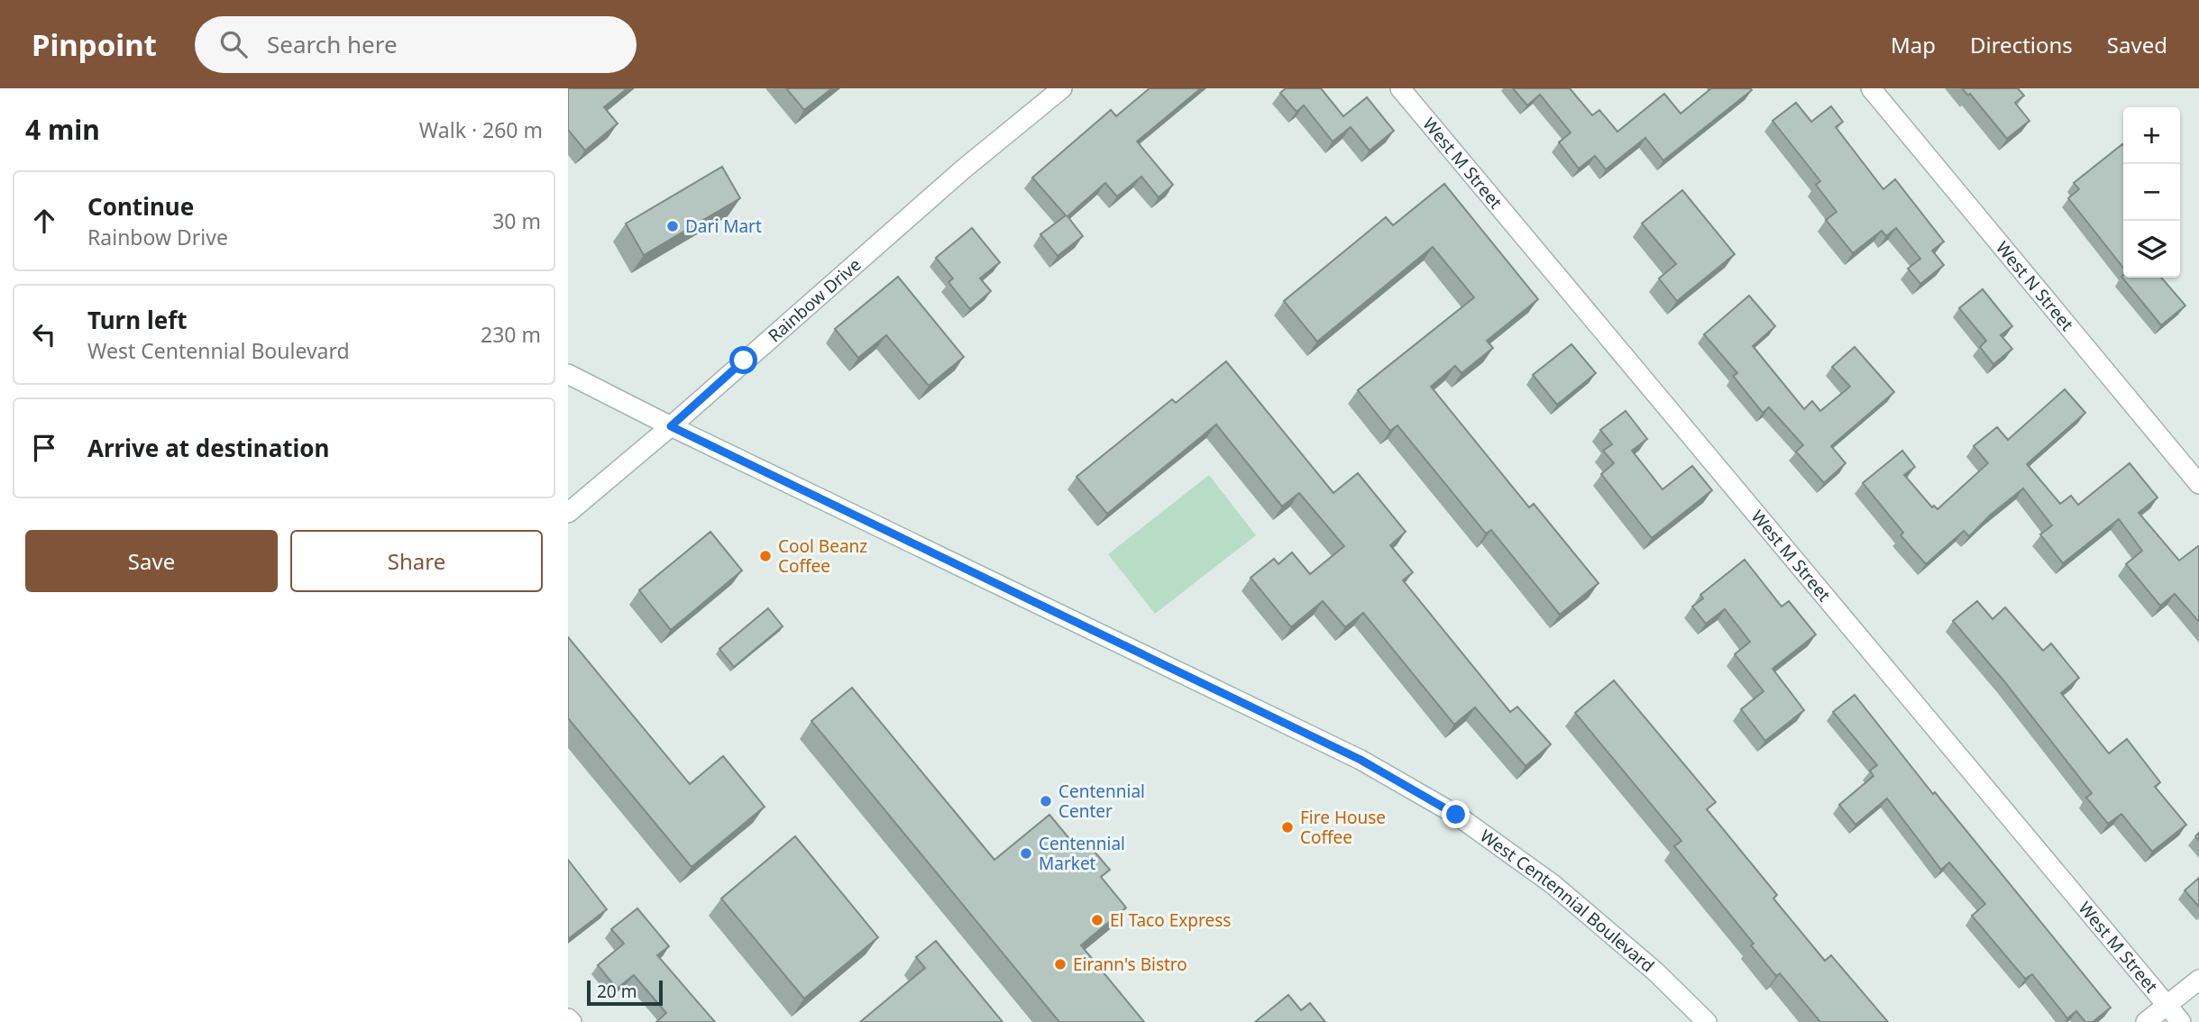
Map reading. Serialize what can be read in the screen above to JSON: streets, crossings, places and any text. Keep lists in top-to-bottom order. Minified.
{"streets":{"street":["West M Street","West N Street","Rainbow Drive","West Centennial Boulevard"]},"crossings":[["Rainbow Drive","West Centennial Boulevard"]],"places":["Dari Mart","Cool Beanz Coffee","Centennial Center","Fire House Coffee","Centennial Market","El Taco Express","Eirann's Bistro"],"scale_bar":"20 m","page":{"header":"Pinpoint","search":"Search here","nav":["Map","Directions","Saved"],"heading":["4 min","Walk · 260 m"],"map_buttons":["+","−"],"list":[["Continue","Rainbow Drive","30 m"],["Turn left","West Centennial Boulevard","230 m"],"Arrive at destination"],"buttons":["Save","Share"],"scale":"20 m"}}
